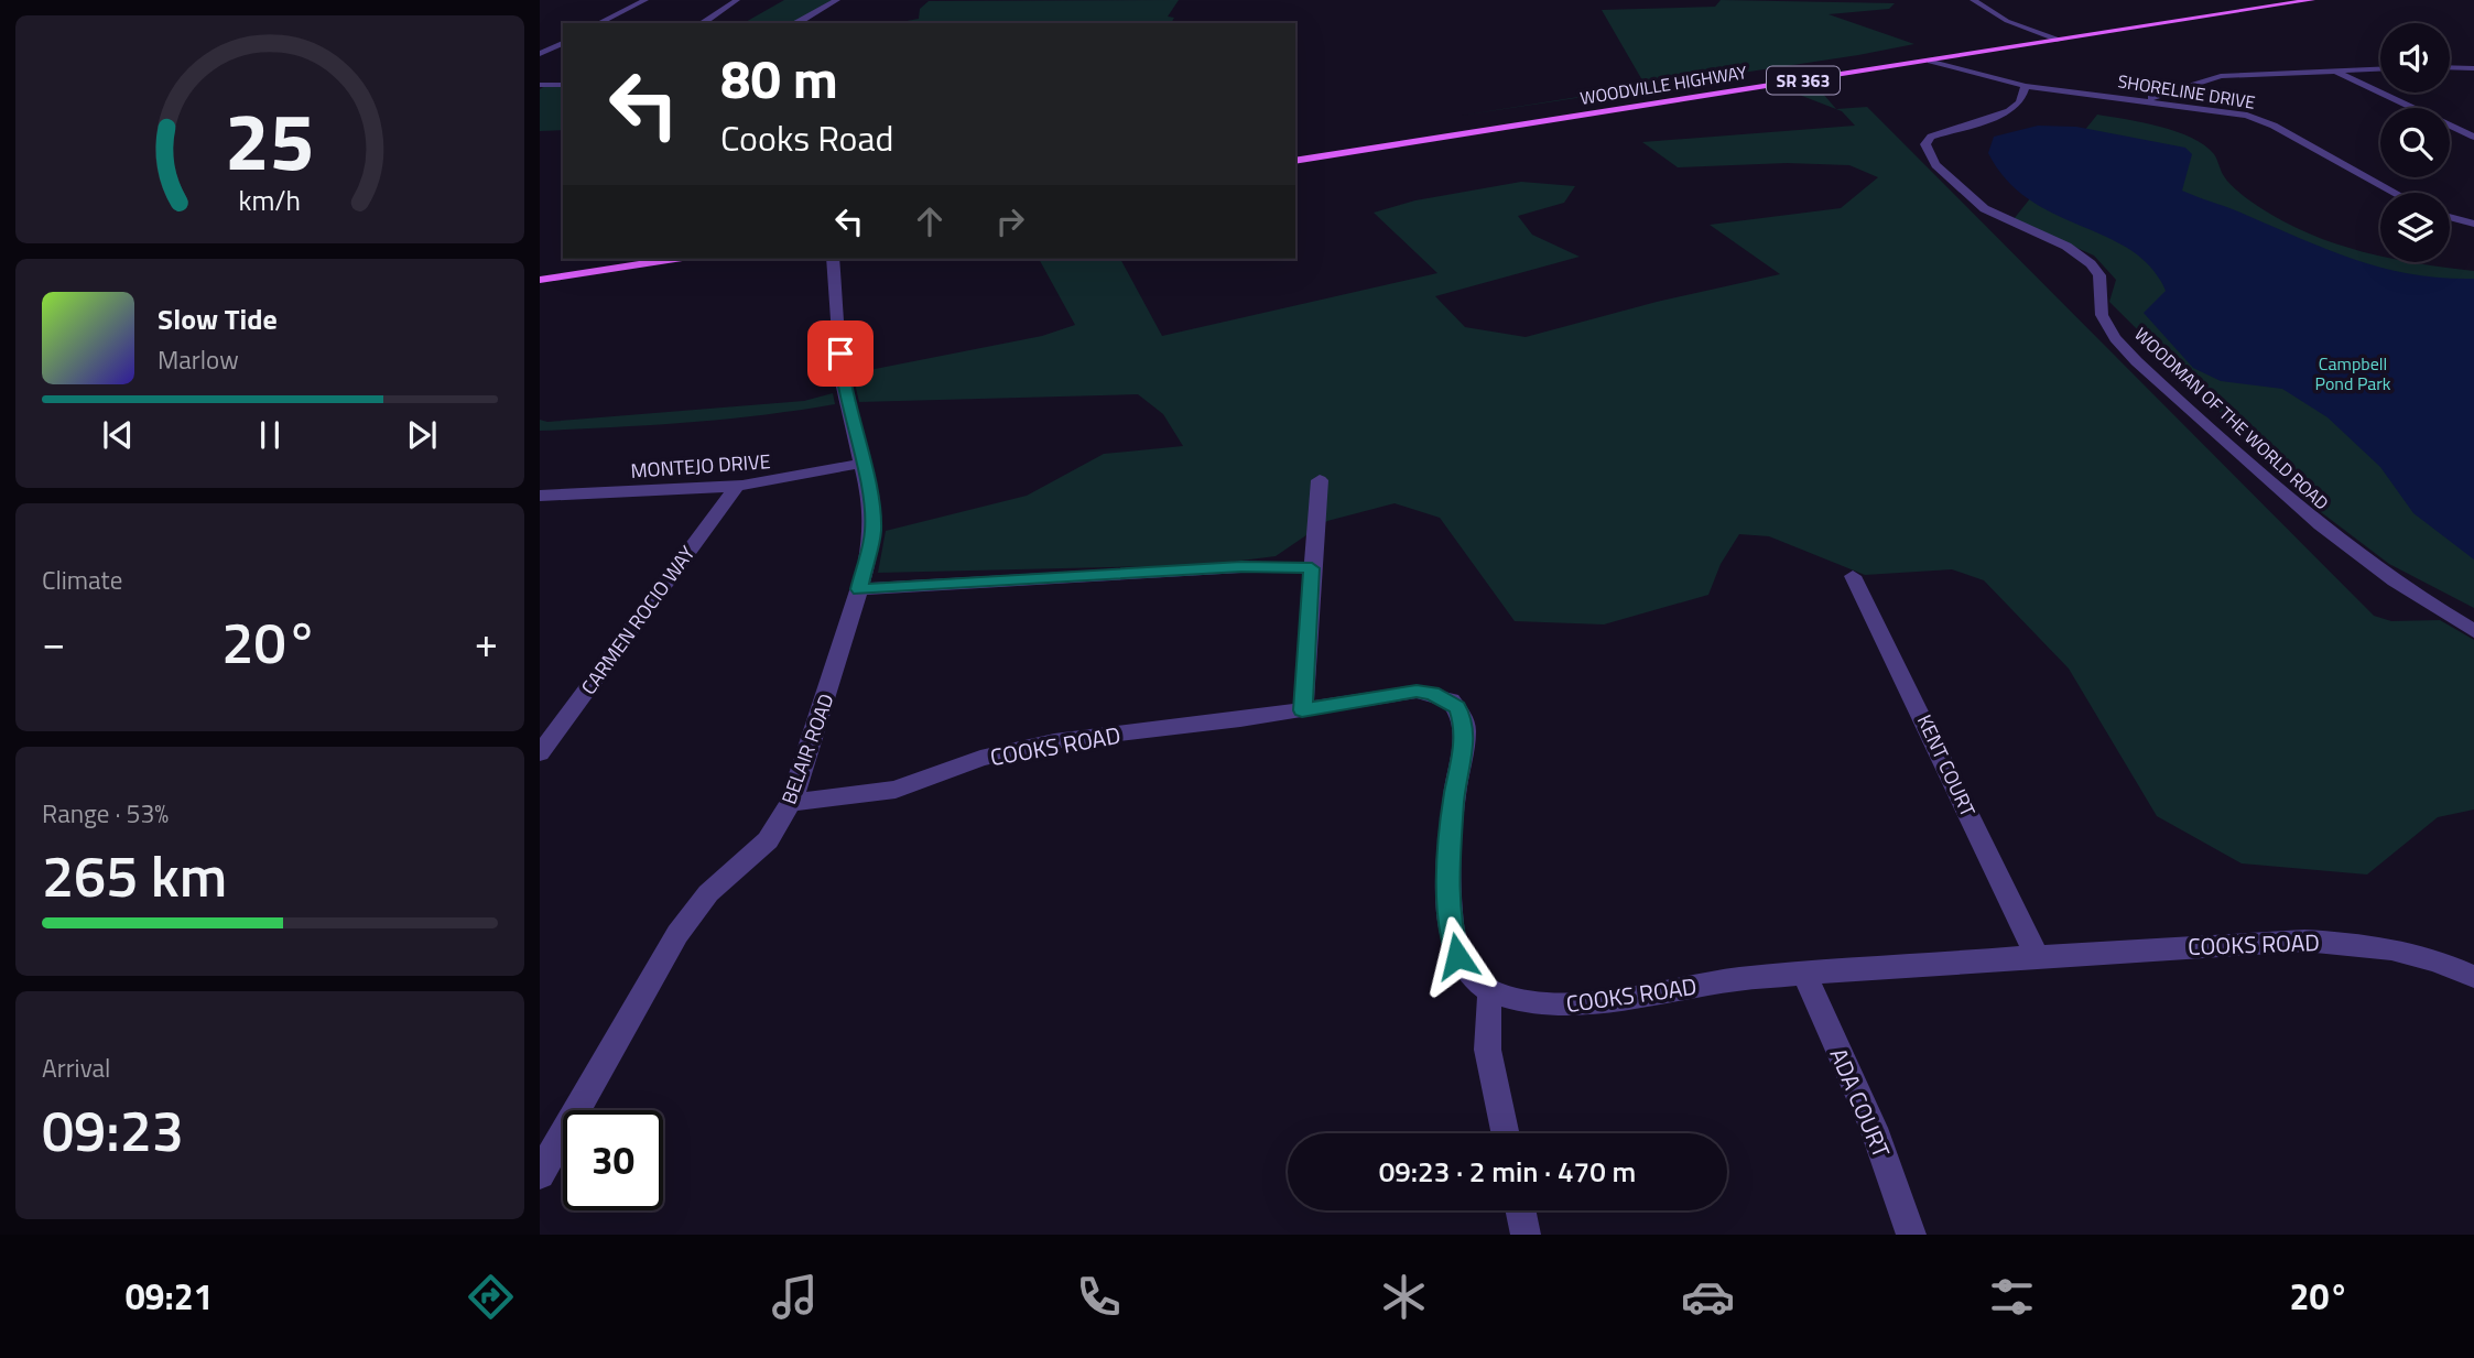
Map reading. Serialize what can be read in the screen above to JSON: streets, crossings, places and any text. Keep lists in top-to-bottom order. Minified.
{"streets":{"main road":["SR 363","WOODVILLE HIGHWAY"],"street":["SHORELINE DRIVE","WOODMAN OF THE WORLD ROAD","MONTEJO DRIVE","CARMEN ROCIO WAY","COOKS ROAD","BELAIR ROAD","KENT COURT","ADA COURT"]},"crossings":[["WOODVILLE HIGHWAY","SHORELINE DRIVE"],["SHORELINE DRIVE","WOODMAN OF THE WORLD ROAD"],["MONTEJO DRIVE","CARMEN ROCIO WAY"],["MONTEJO DRIVE","BELAIR ROAD"],["COOKS ROAD","BELAIR ROAD"],["COOKS ROAD","KENT COURT"],["COOKS ROAD","ADA COURT"]],"parks":["Campbell Pond Park"],"page":{"turn":["80 m","Cooks Road"],"song":["Slow Tide","Marlow"],"tile":["Climate",["Range · 53%","265 km"],["Arrival","09:23"]],"heat":["−","20°","+"],"limit":"30","trip":"09:23 · 2 min · 470 m","tabs":["09:21","20°"],"gauge":["25","km/h"]}}
